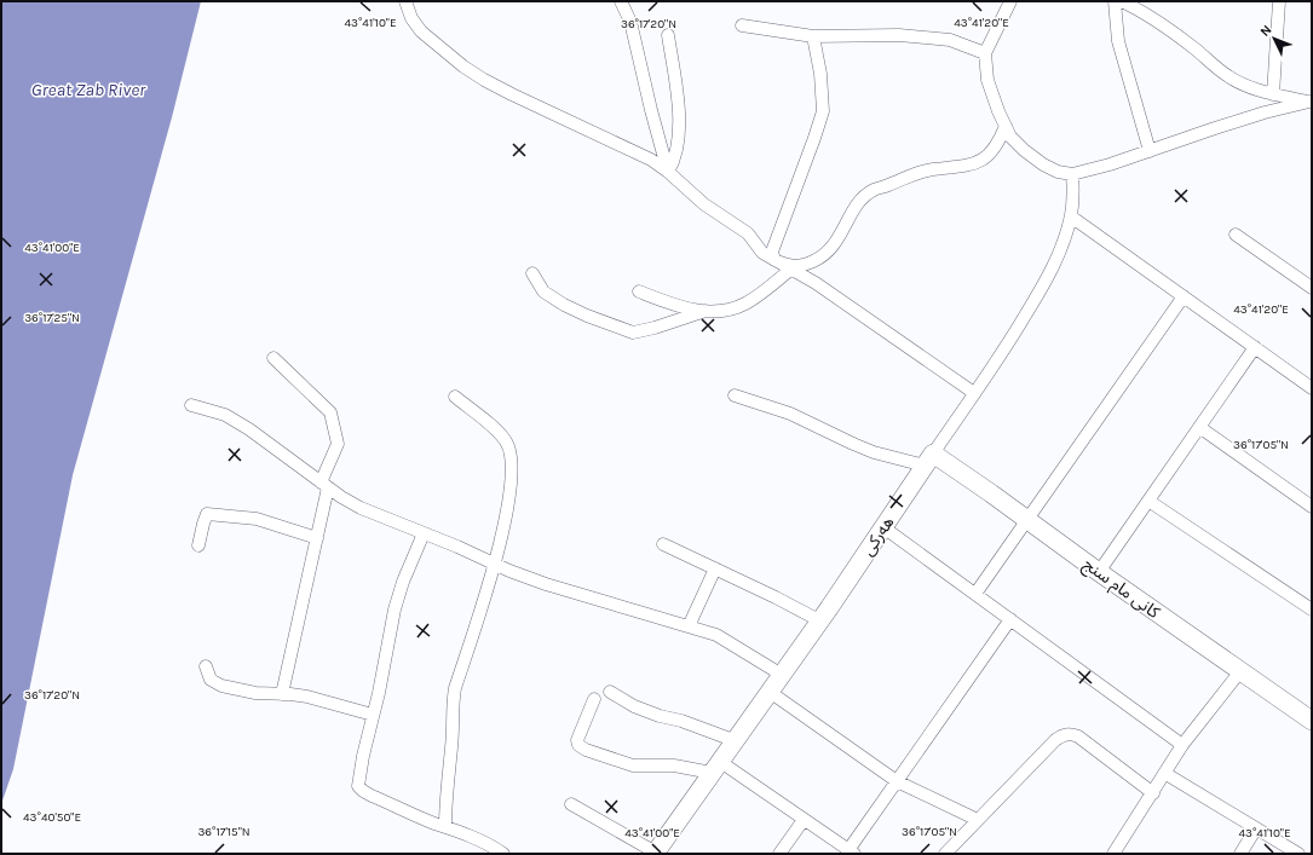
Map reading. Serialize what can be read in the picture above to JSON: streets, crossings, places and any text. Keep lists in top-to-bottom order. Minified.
{"streets":{"street":["هەرکی","کانی مام سنج"]},"crossings":[["هەرکی","کانی مام سنج"]],"water":["Great Zab River"],"north":"top left","coordinates":["43°41'10\"E","43°41'20\"E","36°17'20\"N","43°41'00\"E","36°17'25\"N","36°17'05\"N","43°40'50\"E","36°17'15\"N"]}
